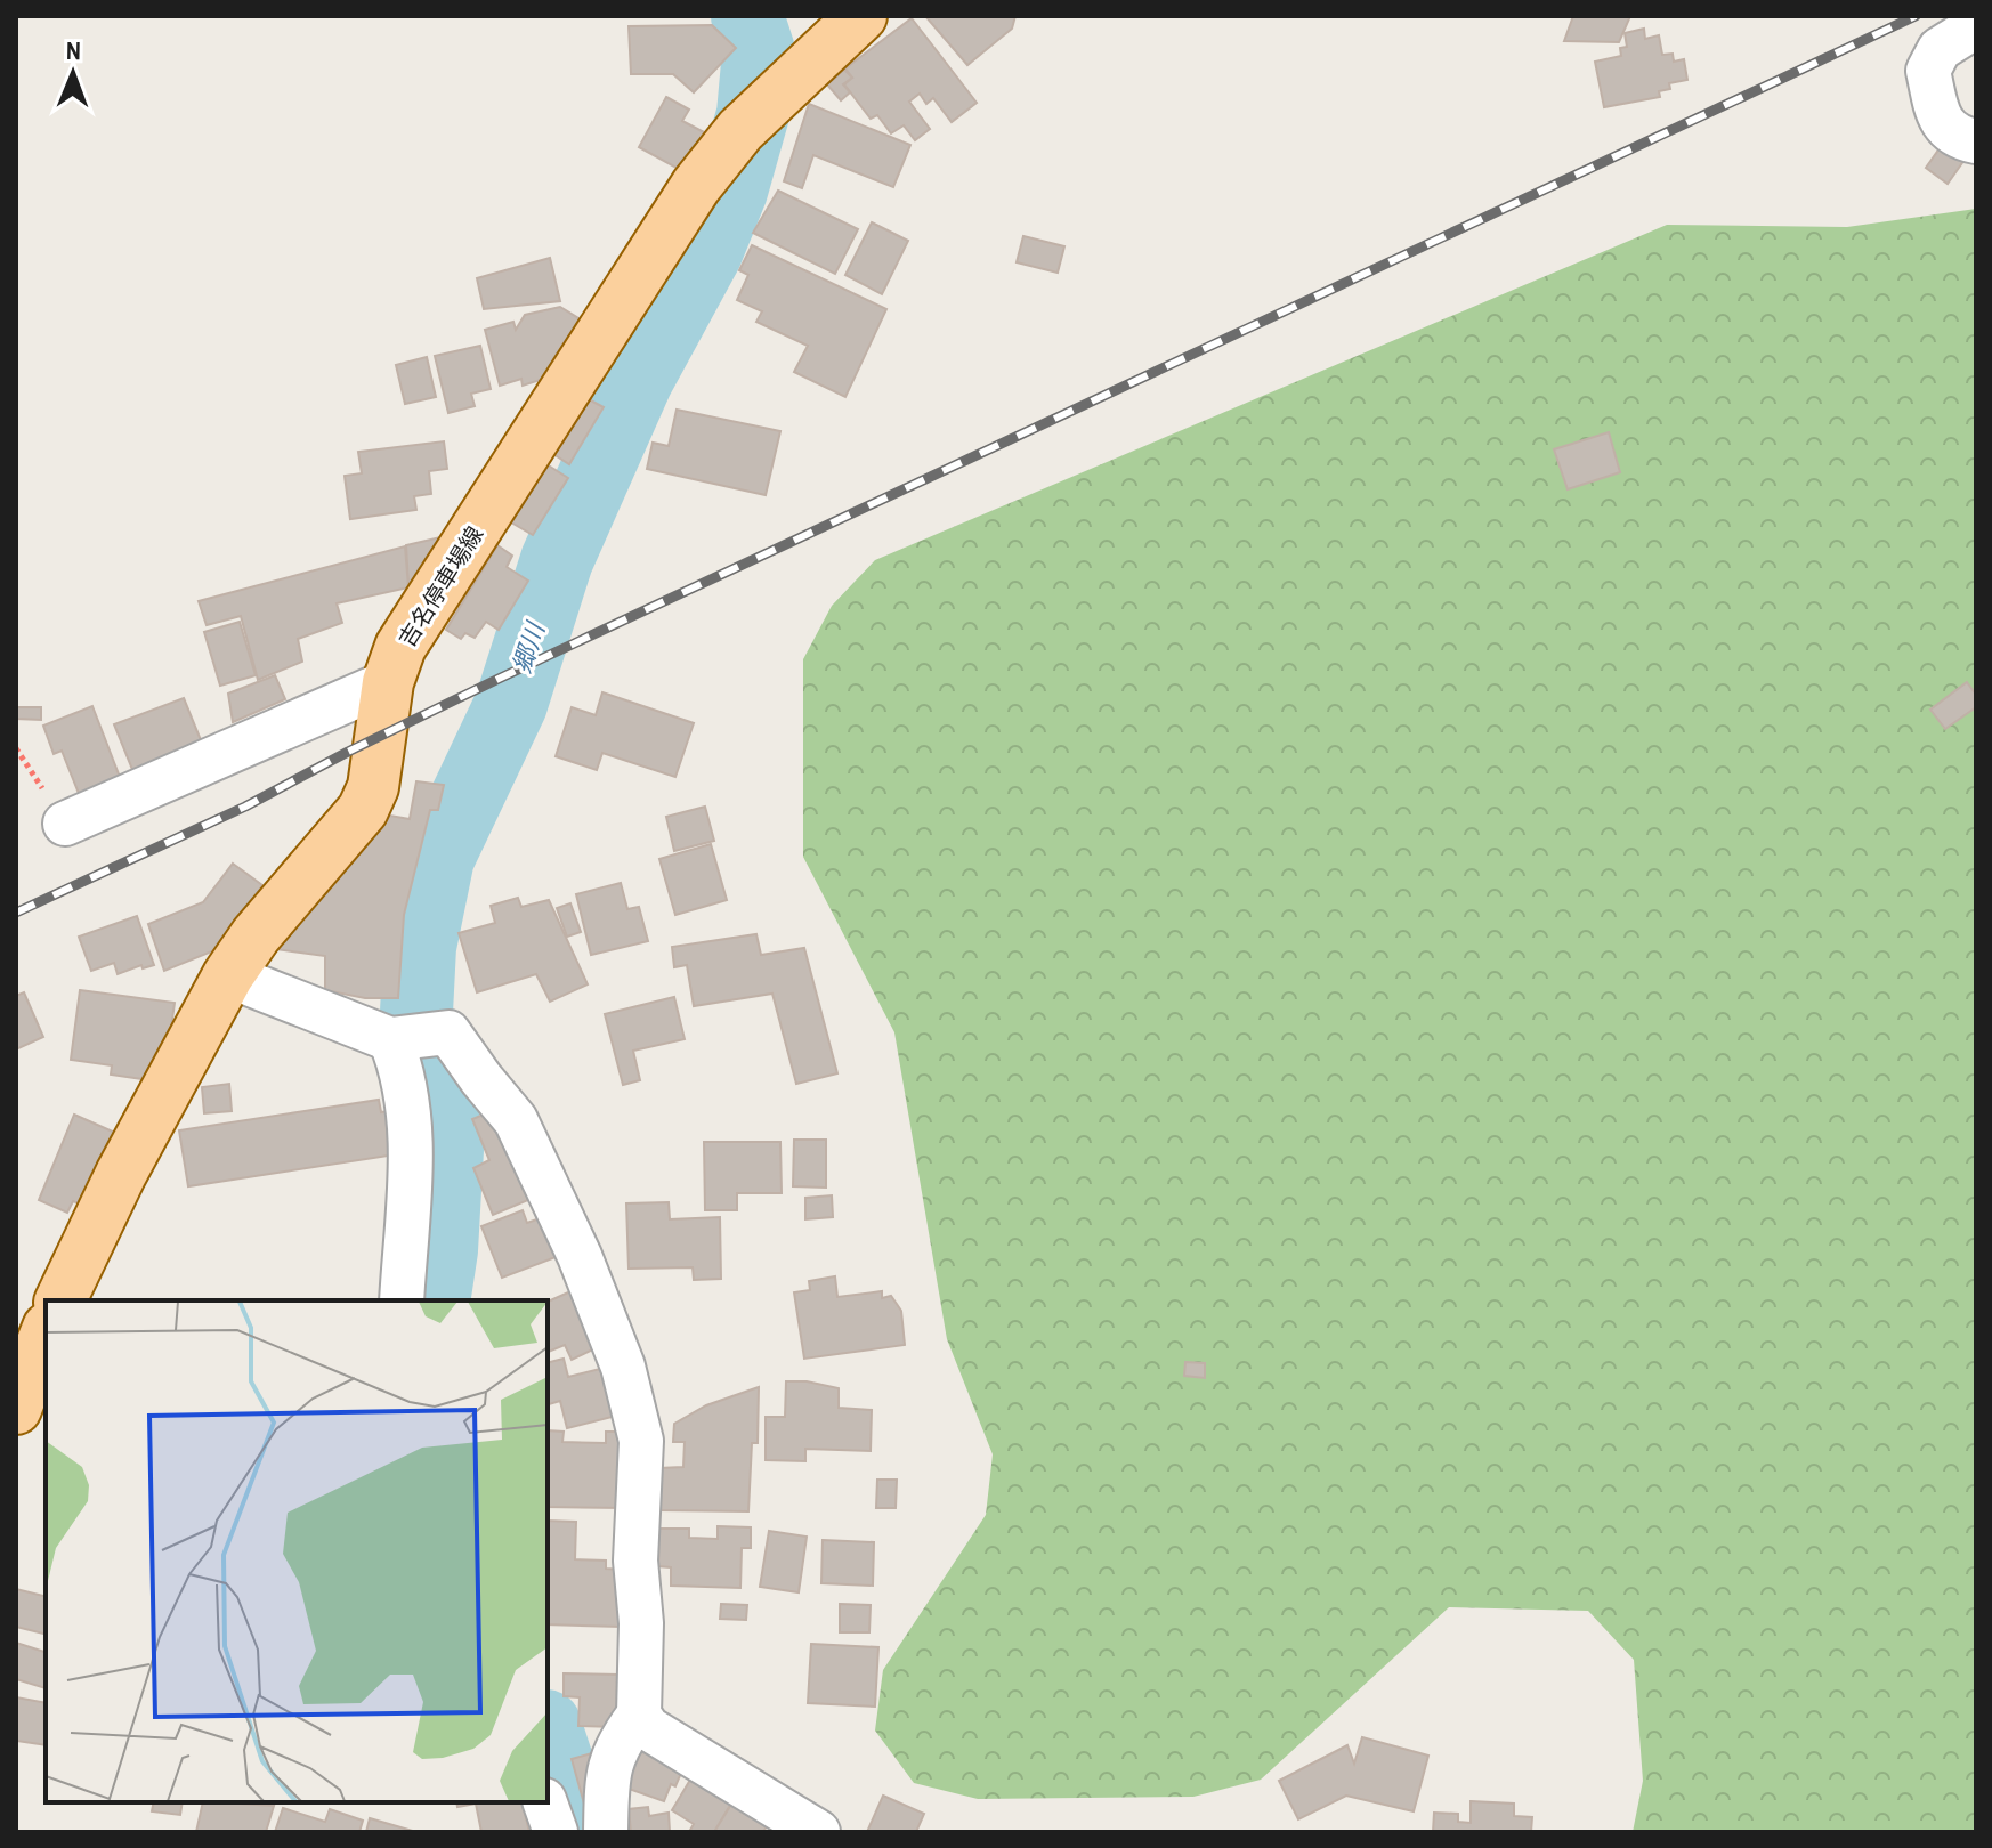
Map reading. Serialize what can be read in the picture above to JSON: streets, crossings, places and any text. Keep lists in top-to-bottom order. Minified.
{"streets":{"main road":["吉名停車場線"]},"water":["郷川"],"north":"top"}
